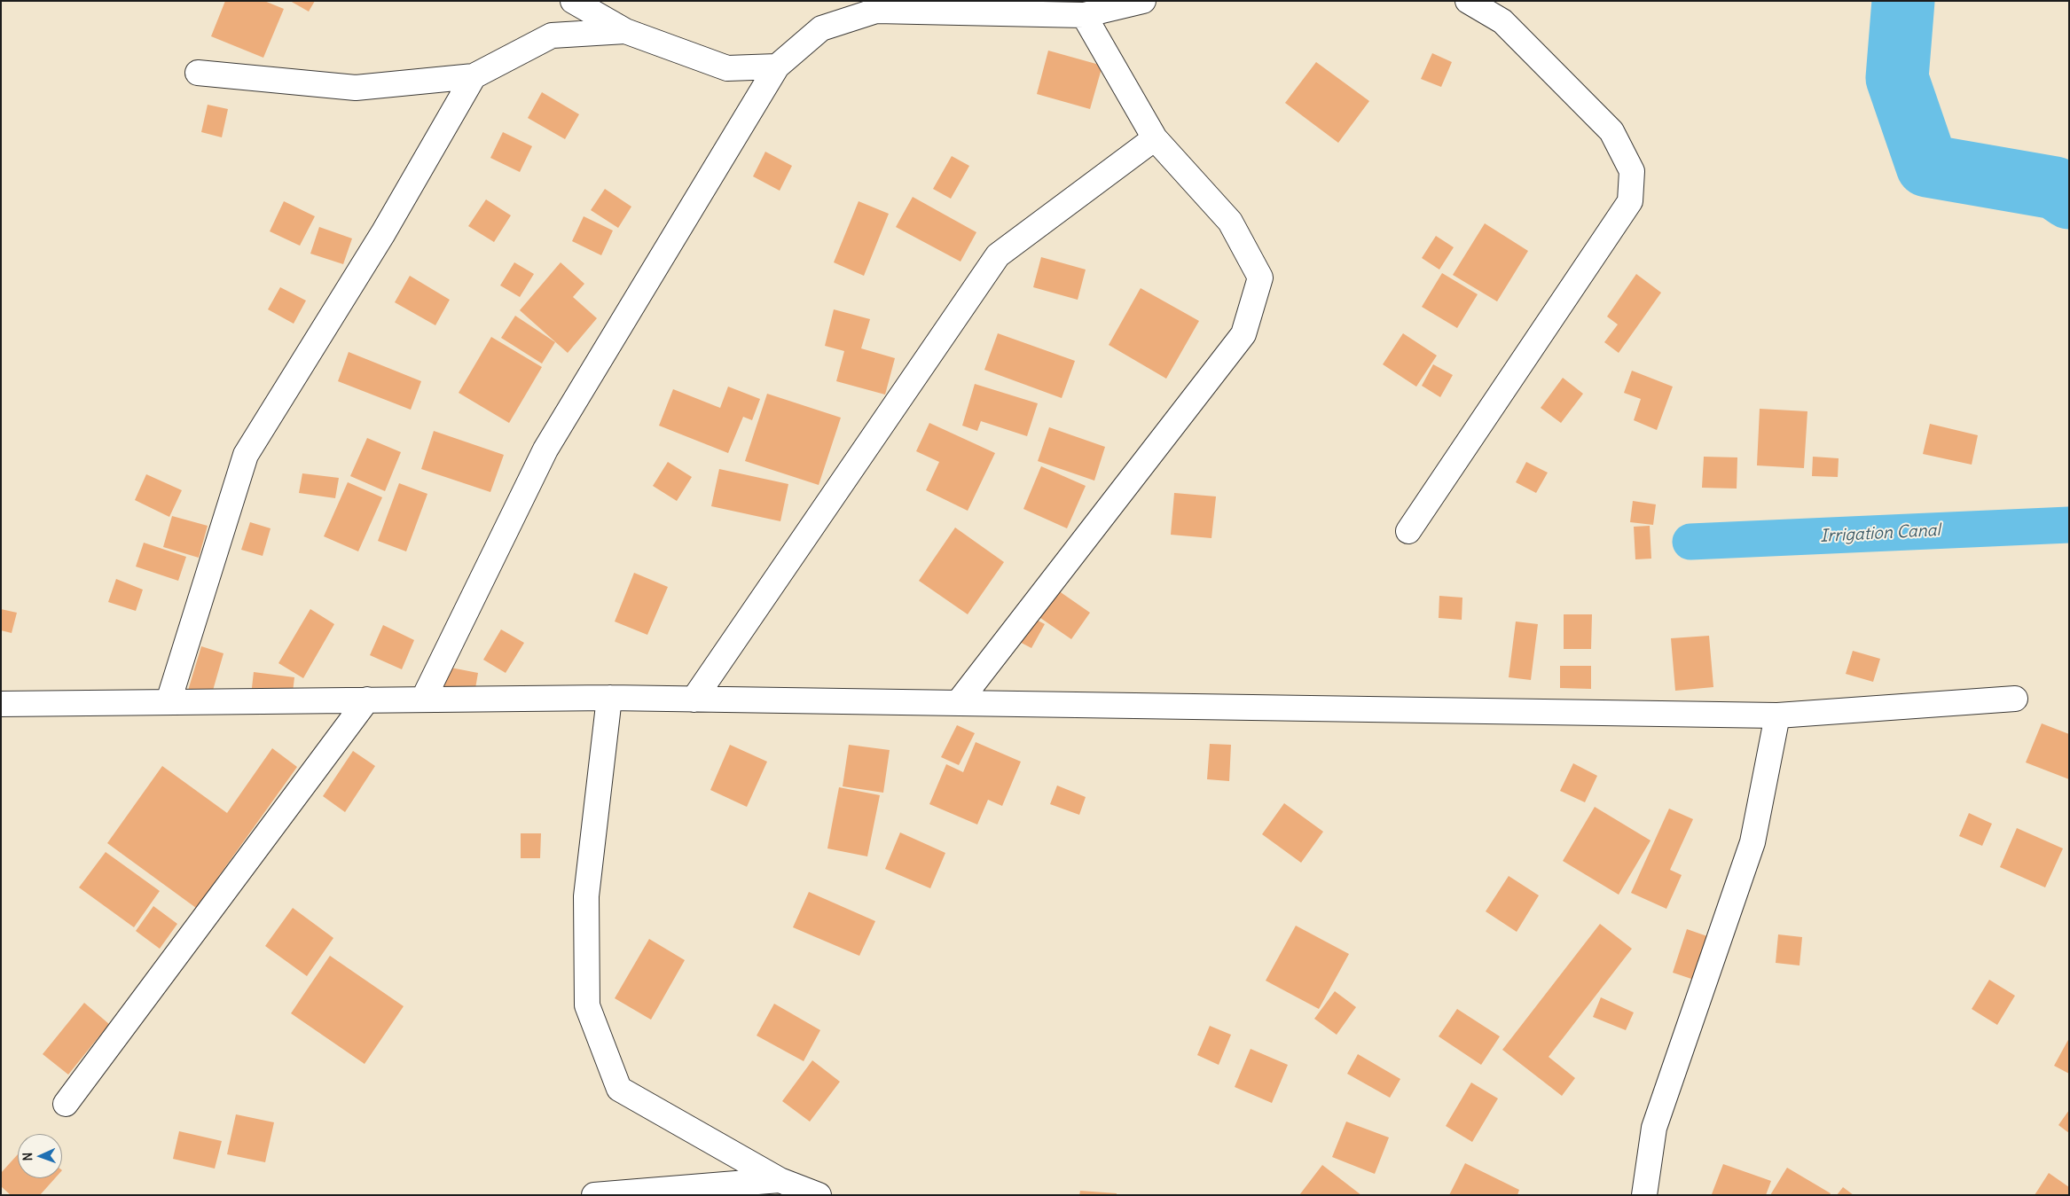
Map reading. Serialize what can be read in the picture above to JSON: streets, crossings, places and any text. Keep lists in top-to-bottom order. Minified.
{"water":["Irrigation Canal"],"north":"left"}
